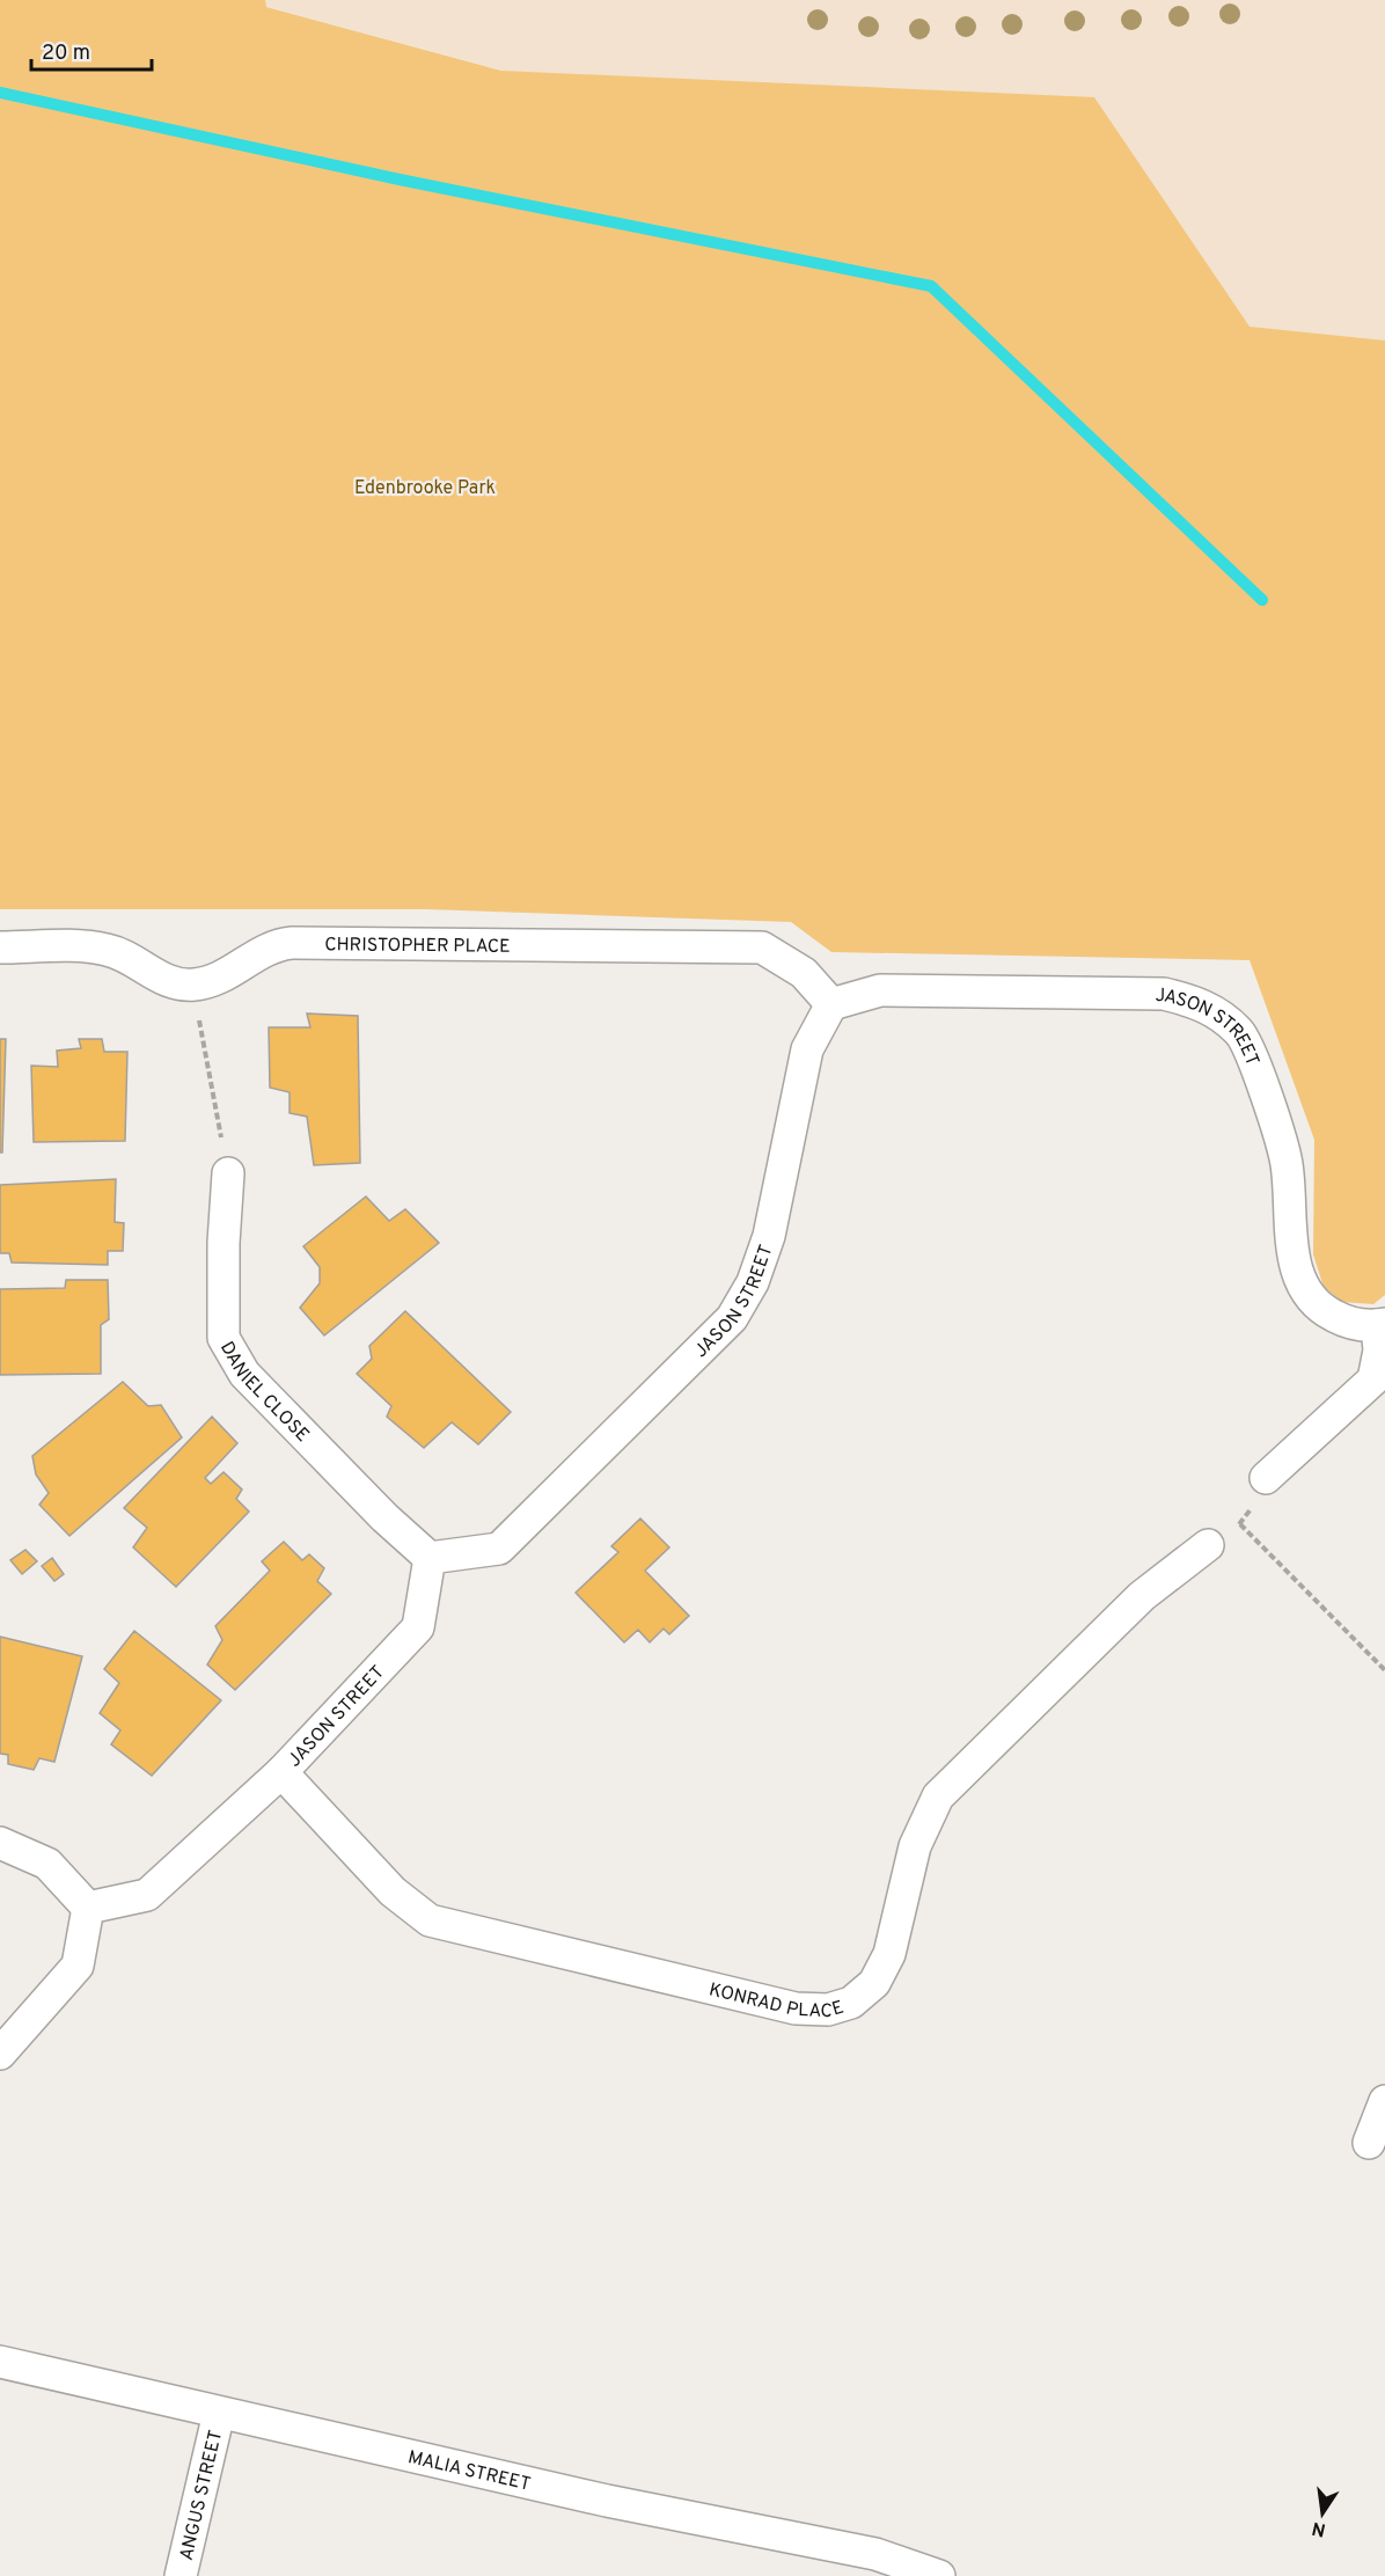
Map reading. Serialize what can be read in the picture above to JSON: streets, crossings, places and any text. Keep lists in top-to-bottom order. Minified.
{"streets":{"street":["CHRISTOPHER PLACE","JASON STREET","DANIEL CLOSE","KONRAD PLACE","MALIA STREET","ANGUS STREET"]},"crossings":[["CHRISTOPHER PLACE","JASON STREET"],["JASON STREET","DANIEL CLOSE"],["JASON STREET","KONRAD PLACE"],["MALIA STREET","ANGUS STREET"]],"parks":["Edenbrooke Park"],"scale_bar":"20 m","north":"bottom"}
